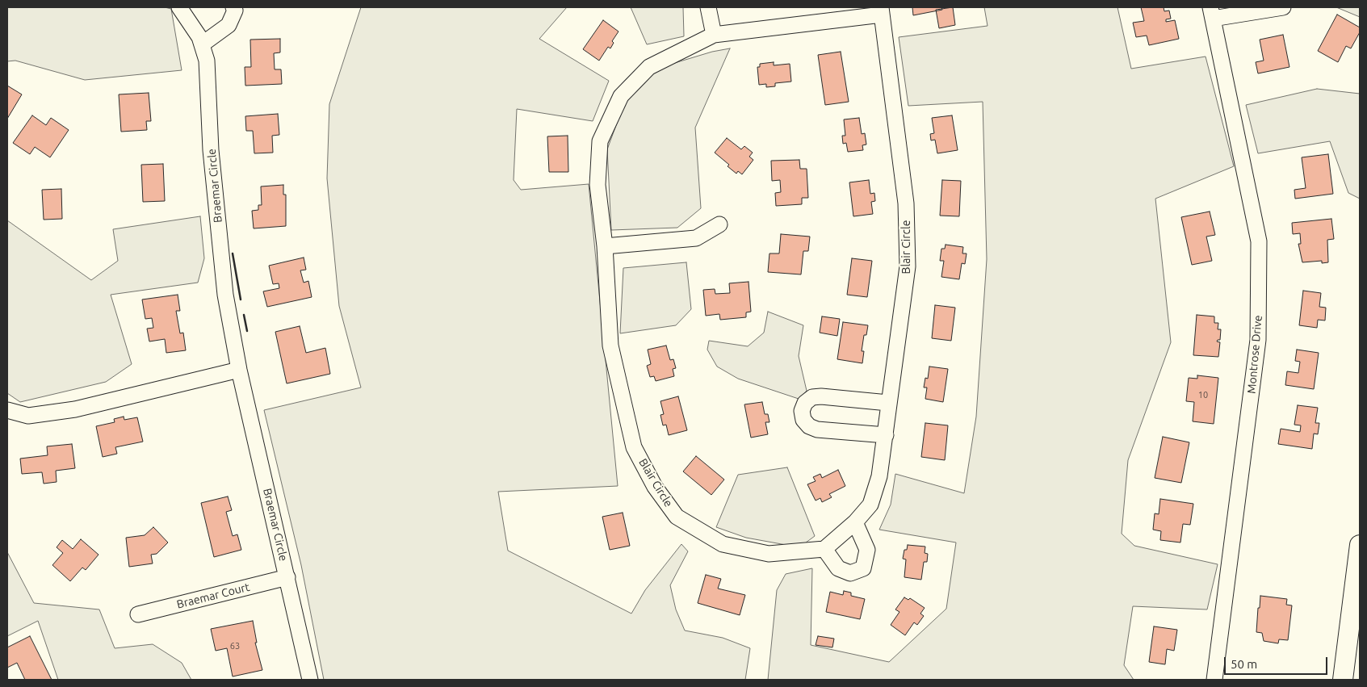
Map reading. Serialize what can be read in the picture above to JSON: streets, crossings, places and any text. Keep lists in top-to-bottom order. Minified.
{"streets":{"street":["Braemar Circle","Blair Circle","Montrose Drive","Braemar Court"]},"crossings":[["Braemar Circle","Braemar Court"]],"house_numbers":["10","63"],"scale_bar":"50 m"}
